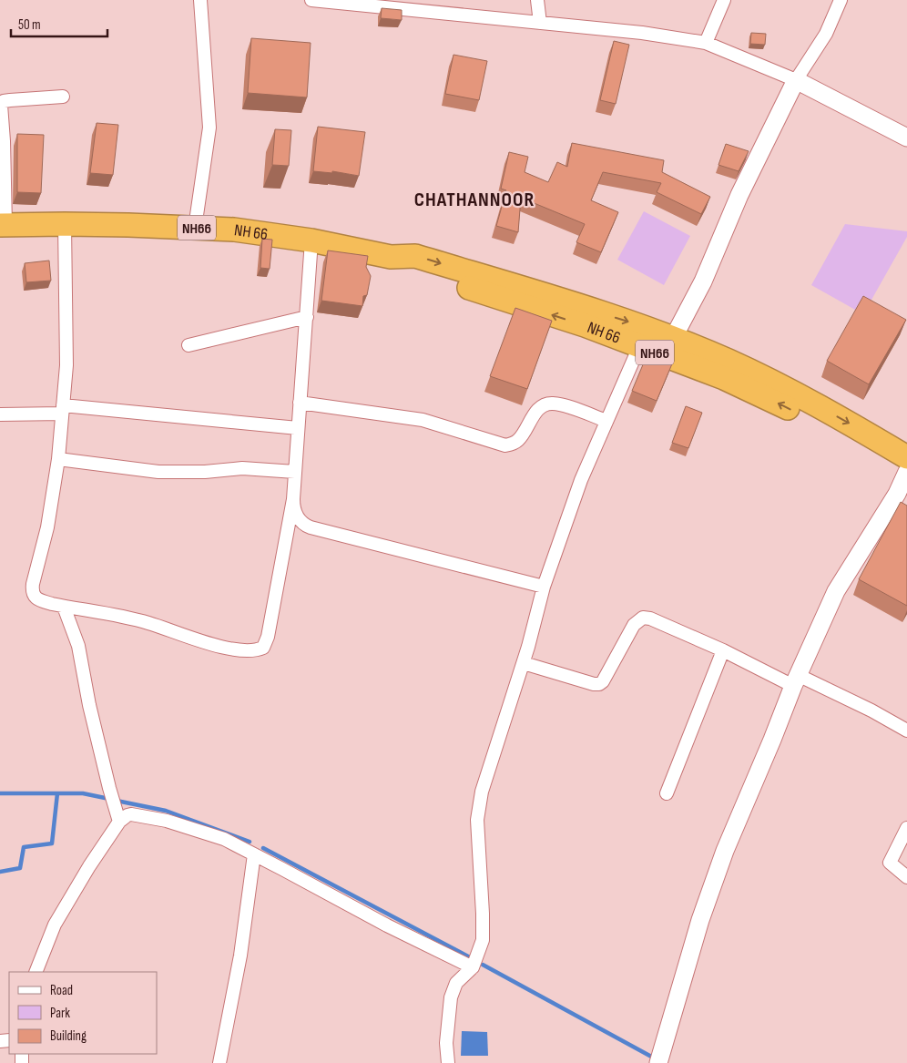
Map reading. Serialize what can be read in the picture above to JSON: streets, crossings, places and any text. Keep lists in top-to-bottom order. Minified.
{"streets":{"highway":["NH66","NH 66"]},"districts":["CHATHANNOOR"],"legend":["Road","Park","Building"],"scale_bar":"50 m"}
